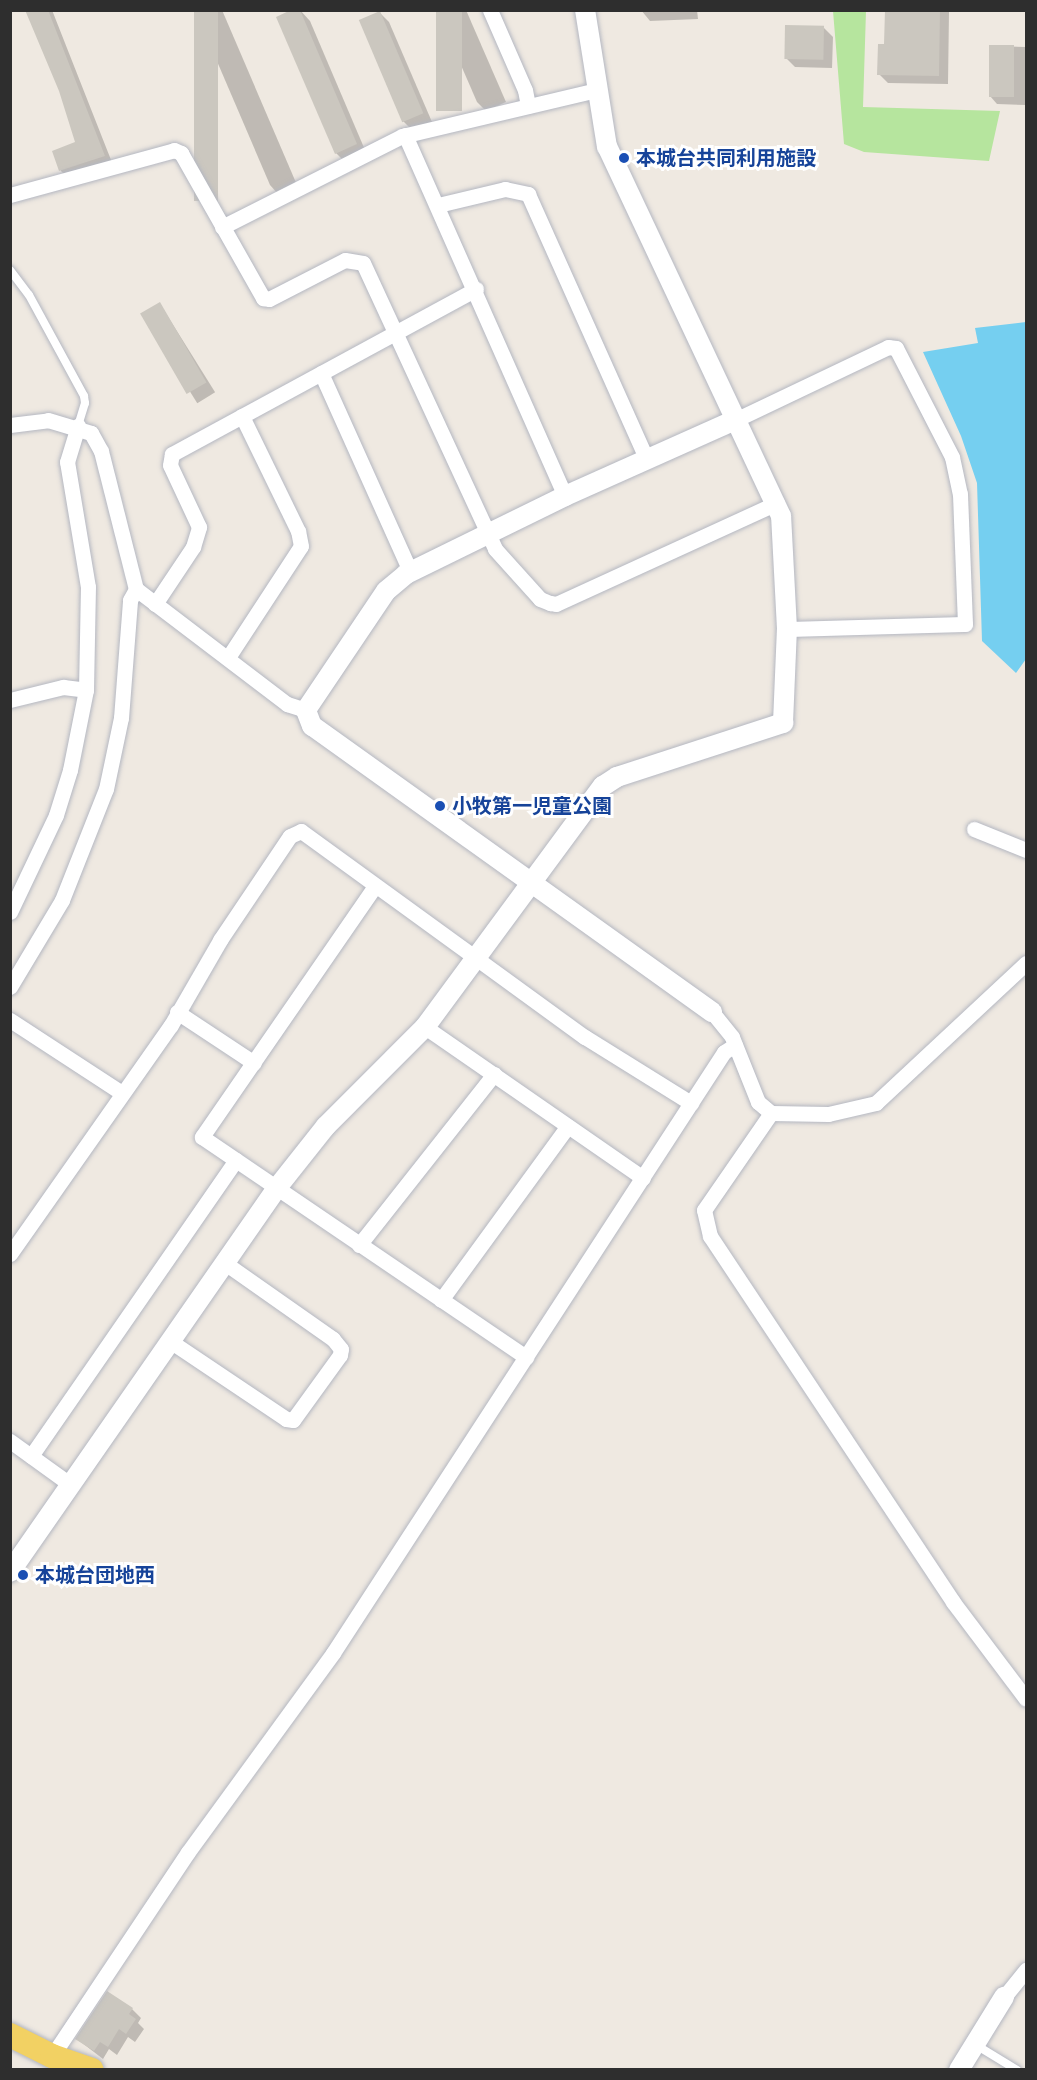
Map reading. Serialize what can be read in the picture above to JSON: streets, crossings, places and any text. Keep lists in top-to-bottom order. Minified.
{"places":["本城台共同利用施設","小牧第一児童公園","本城台団地西"]}
